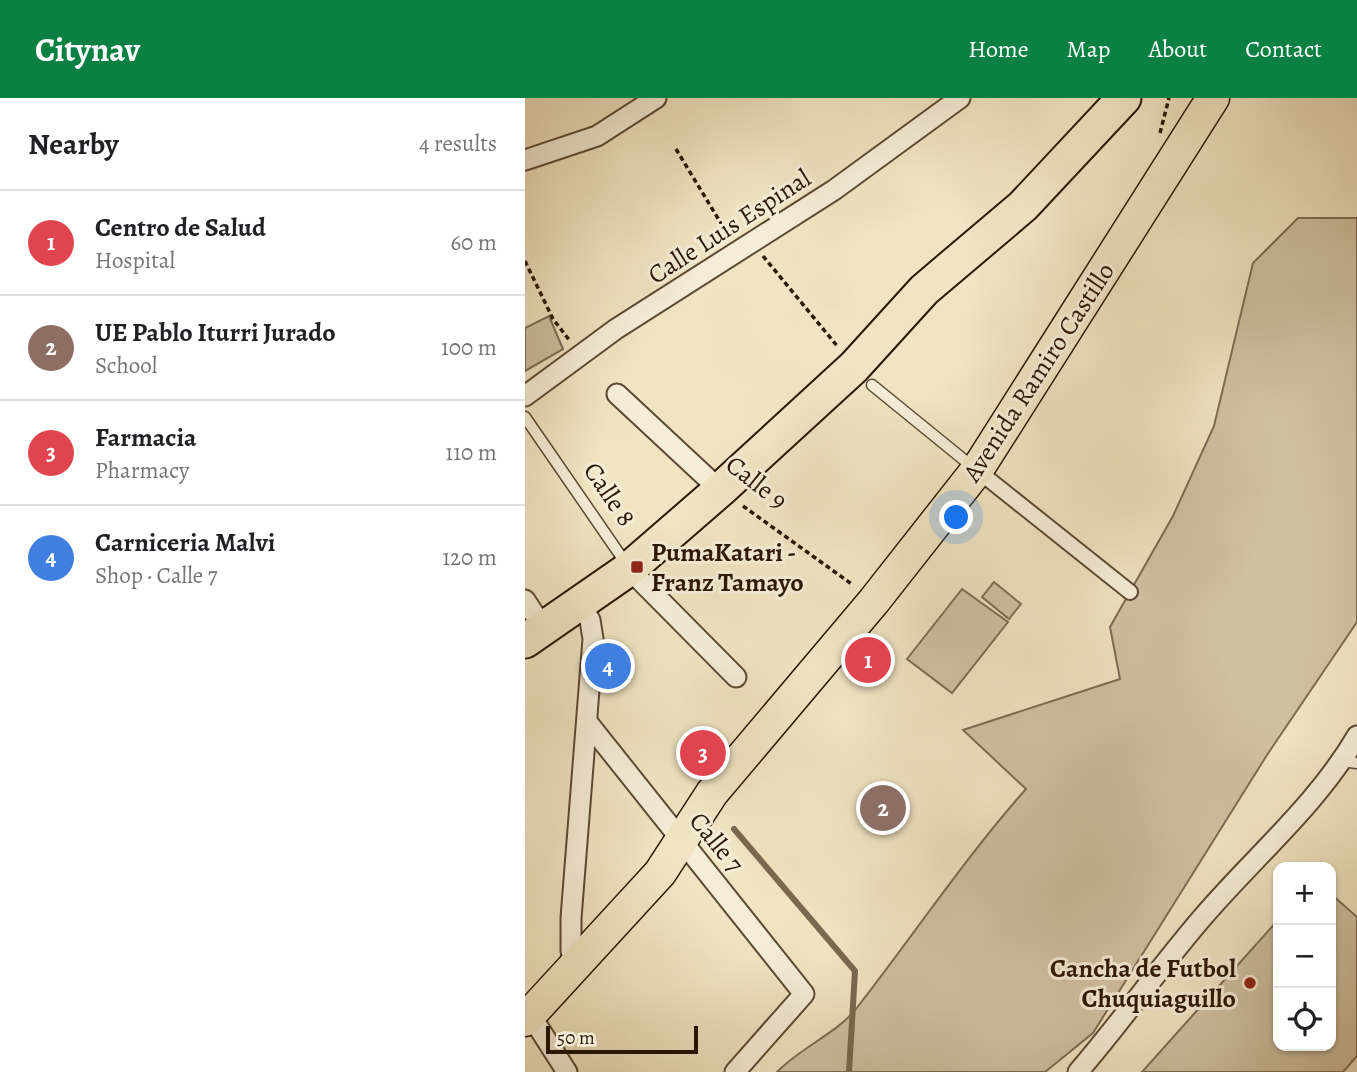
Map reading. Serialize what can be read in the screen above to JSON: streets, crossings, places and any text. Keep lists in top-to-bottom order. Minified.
{"streets":{"main road":["Avenida Ramiro Castillo"],"street":["Calle Luis Espinal","Calle 9","Calle 8","Calle 7"]},"crossings":[["Avenida Ramiro Castillo","Calle 9"],["Avenida Ramiro Castillo","Calle 7"]],"places":{"transit":["PumaKatari - Franz Tamayo"],"other":["Cancha de Futbol Chuquiaguillo"]},"scale_bar":"50 m","page":{"header":"Citynav","nav":["Home","Map","About","Contact"],"heading":["Nearby","4 results"],"list":[{"mark":"1","name":"Centro de Salud","note":"Hospital","value":"60 m"},{"mark":"2","name":"UE Pablo Iturri Jurado","note":"School","value":"100 m"},{"mark":"3","name":"Farmacia","note":"Pharmacy","value":"110 m"},{"mark":"4","name":"Carniceria Malvi","note":"Shop · Calle 7","value":"120 m"}],"pins":["1","4","3","2"],"map_buttons":["+","−"],"scale":"50 m"}}
